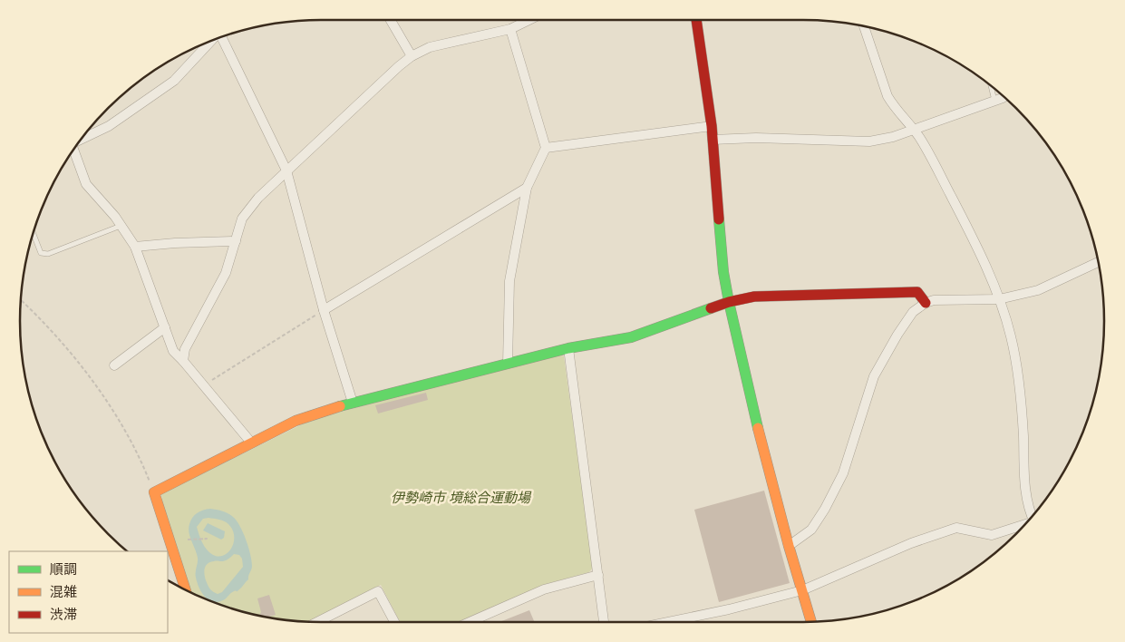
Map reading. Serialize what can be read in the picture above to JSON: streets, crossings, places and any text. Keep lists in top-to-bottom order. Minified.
{"parks":["伊勢崎市 境総合運動場"],"legend":["順調","混雑","渋滞"]}
